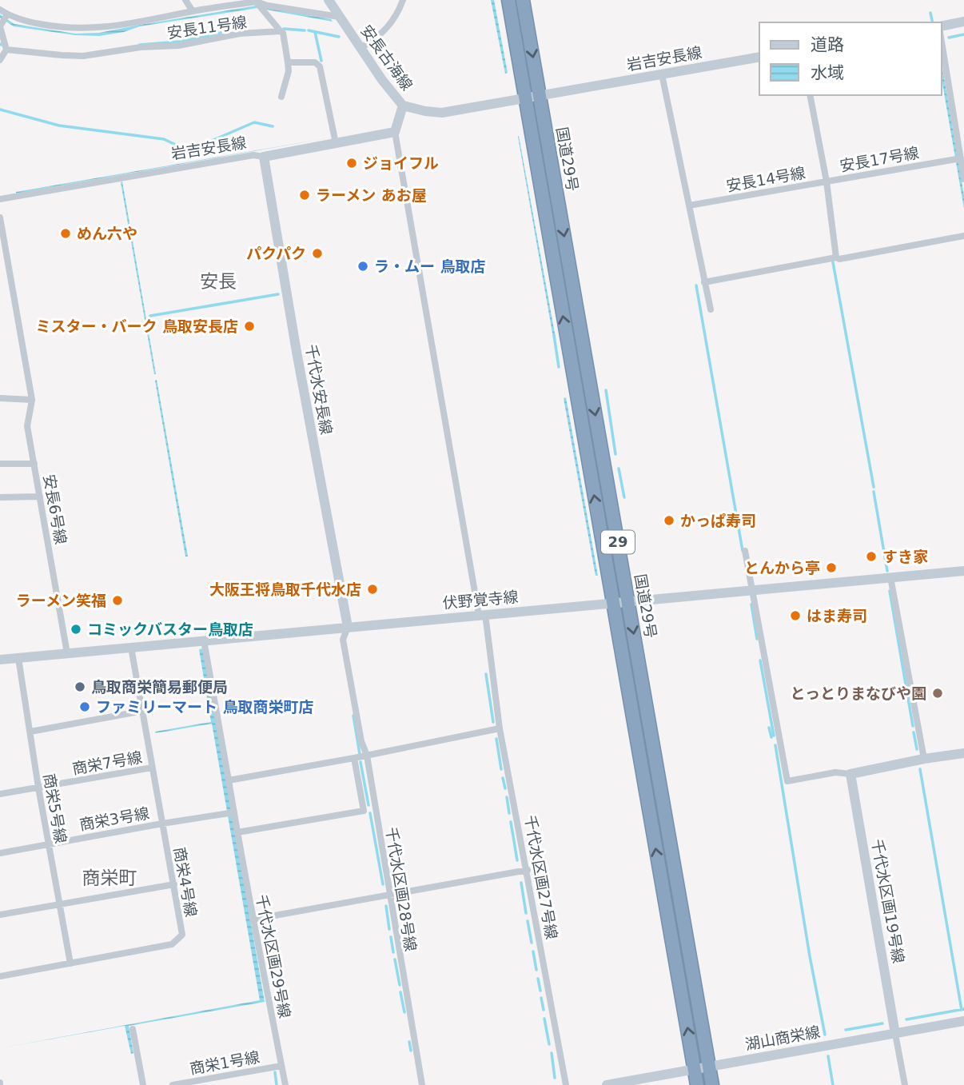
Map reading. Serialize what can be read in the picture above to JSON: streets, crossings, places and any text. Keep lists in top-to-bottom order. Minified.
{"streets":{"highway":["国道29号","29"],"street":["安長11号線","安長古海線","岩吉安長線","安長17号線","安長14号線","千代水安長線","安長6号線","伏野覚寺線","商栄7号線","商栄5号線","商栄3号線","千代水区画27号線","商栄4号線","千代水区画28号線","千代水区画19号線","千代水区画29号線","湖山商栄線","商栄1号線"]},"crossings":[["安長古海線","岩吉安長線"],["岩吉安長線","国道29号"],["岩吉安長線","千代水安長線"],["岩吉安長線","千代水区画27号線"],["国道29号","伏野覚寺線"],["国道29号","湖山商栄線"],["安長17号線","安長14号線"],["千代水安長線","伏野覚寺線"],["千代水安長線","千代水区画28号線"],["安長6号線","伏野覚寺線"],["伏野覚寺線","商栄5号線"],["伏野覚寺線","千代水区画27号線"],["伏野覚寺線","商栄4号線"],["伏野覚寺線","千代水区画28号線"],["伏野覚寺線","千代水区画29号線"],["商栄7号線","商栄5号線"],["商栄7号線","商栄4号線"],["商栄5号線","商栄3号線"],["商栄5号線","商栄4号線"],["商栄3号線","商栄4号線"],["商栄3号線","千代水区画29号線"],["千代水区画19号線","湖山商栄線"],["千代水区画29号線","商栄1号線"]],"districts":["安長","商栄町"],"places":["ジョイフル","ラーメン あお屋","めん六や","パクパク","ラ・ムー 鳥取店","ミスター・バーク 鳥取安長店","かっぱ寿司","すき家","とんから亭","大阪王将鳥取千代水店","ラーメン笑福","はま寿司","コミックバスター鳥取店","鳥取商栄簡易郵便局","とっとりまなびや園","ファミリーマート 鳥取商栄町店"],"legend":["道路","水域"]}
